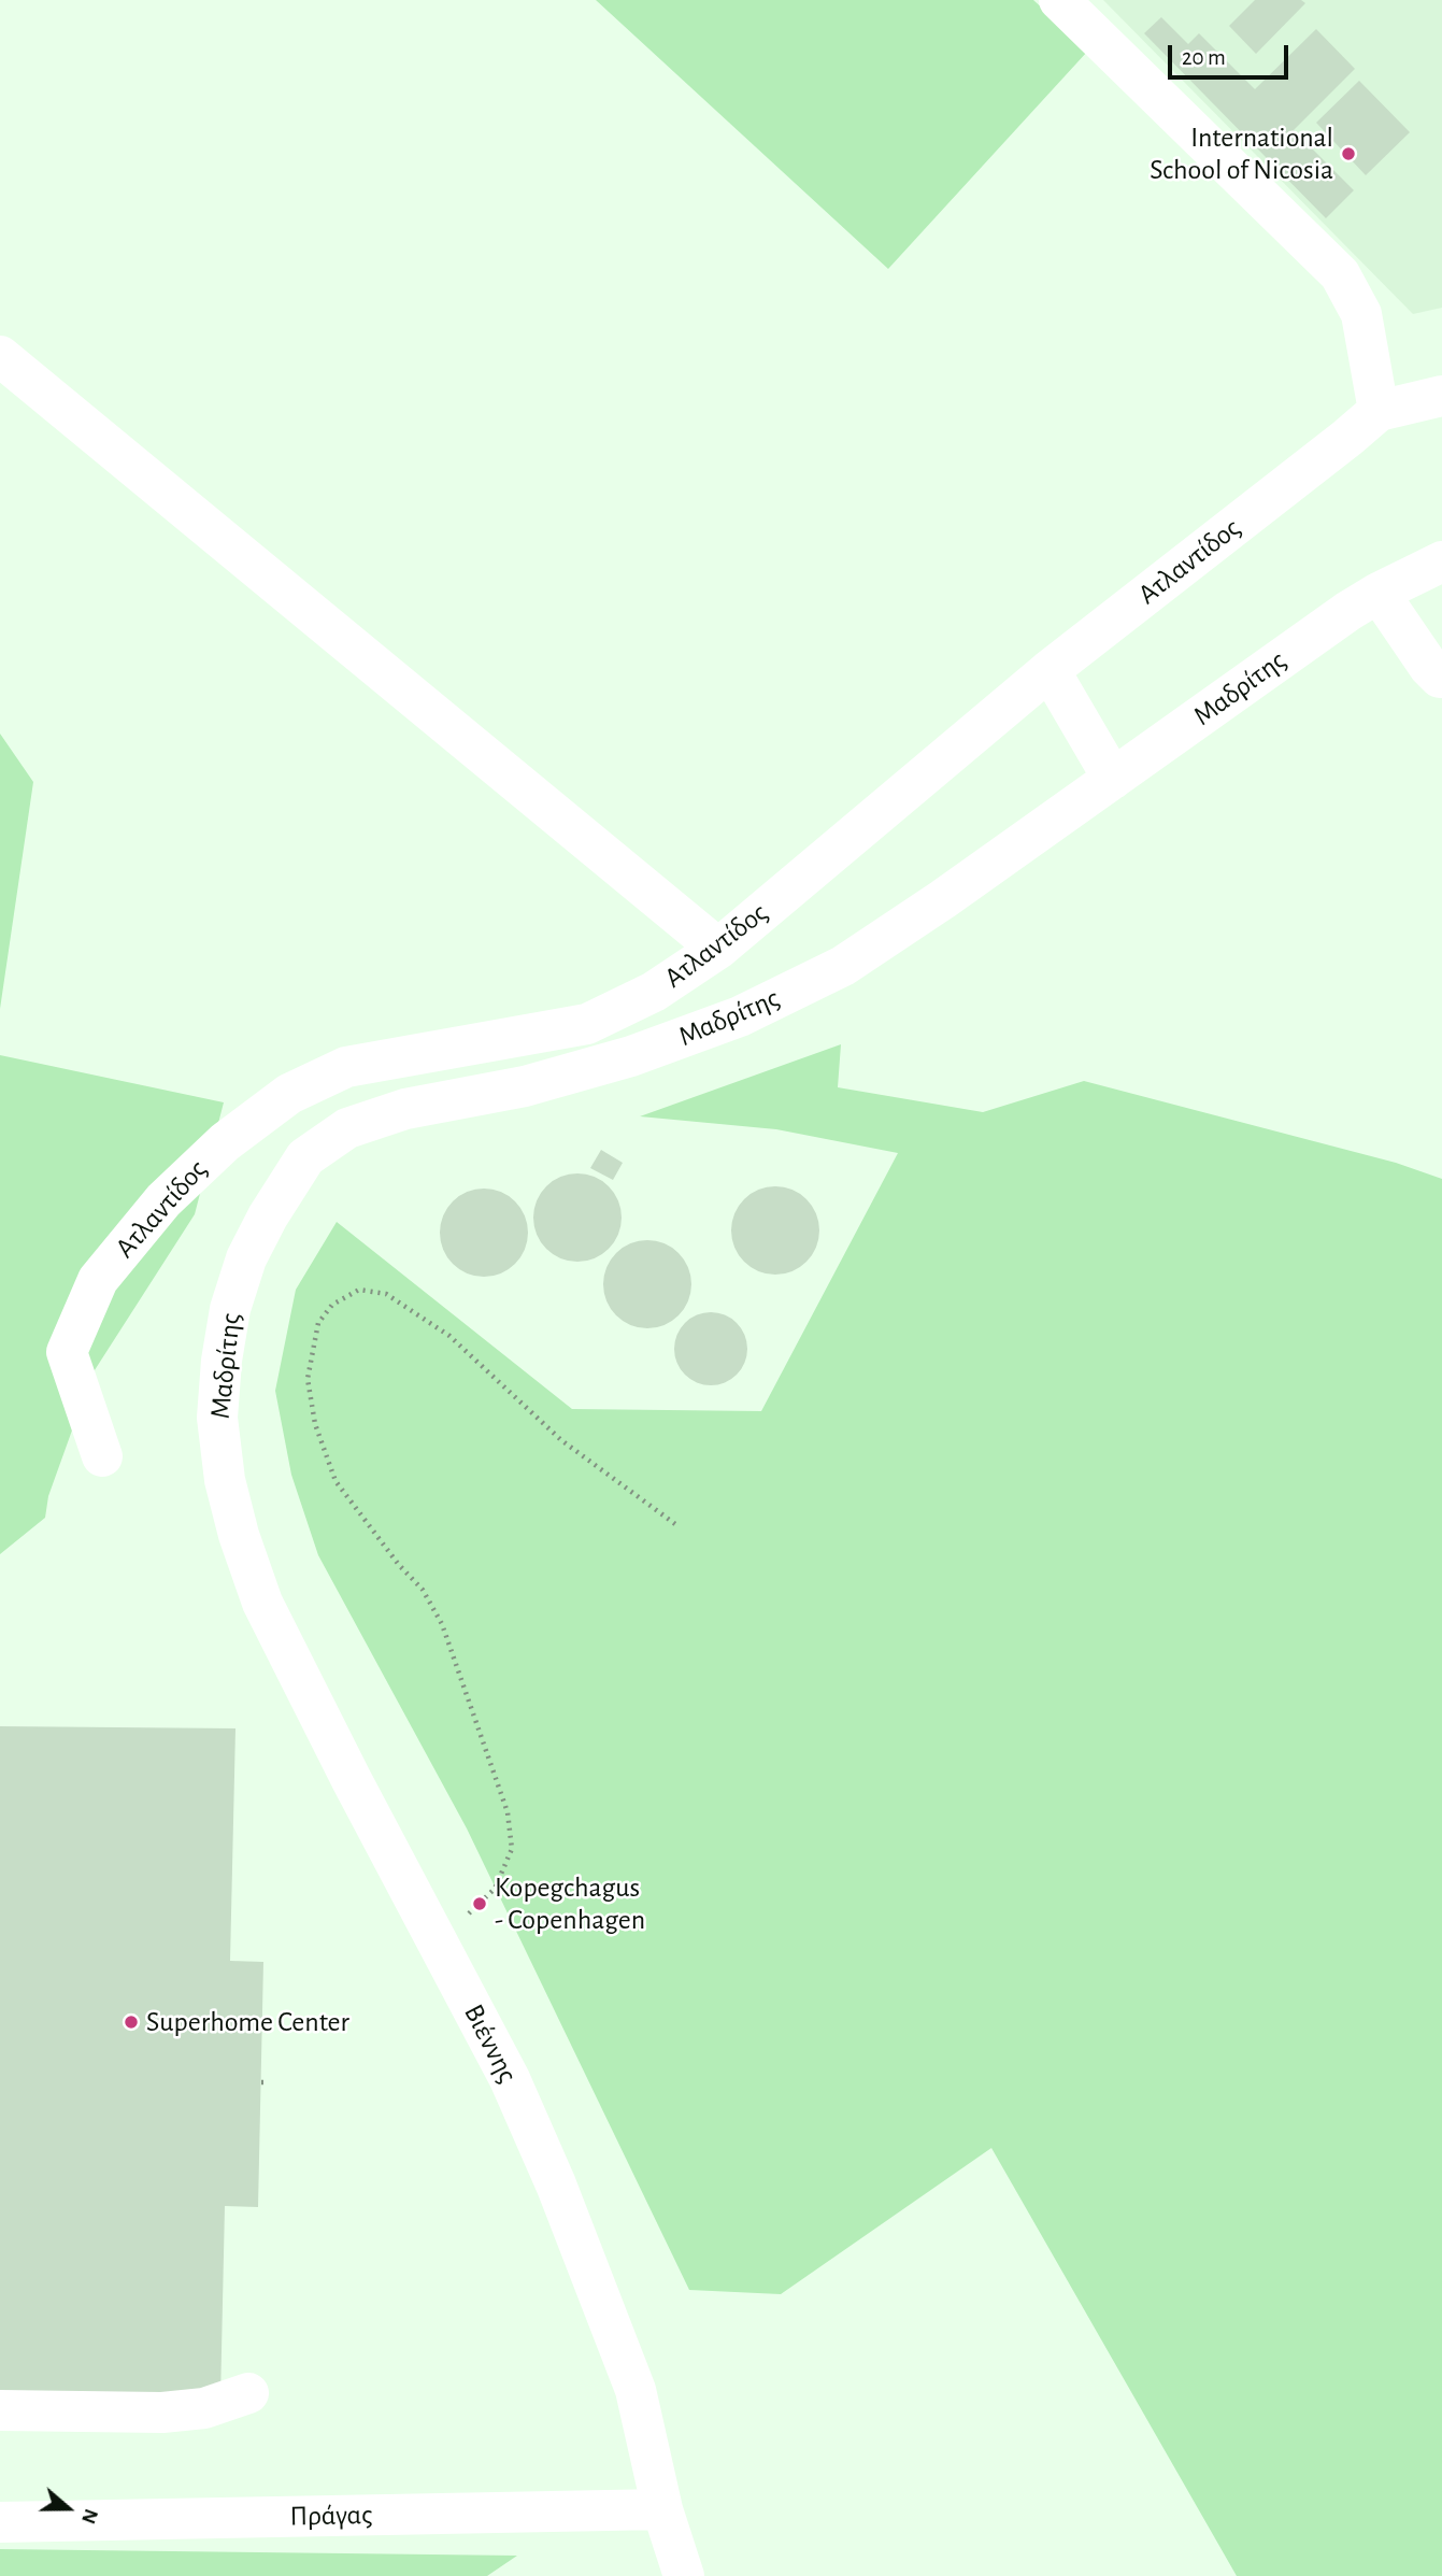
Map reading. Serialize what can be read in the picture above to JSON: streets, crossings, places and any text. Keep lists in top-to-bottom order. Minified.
{"streets":{"street":["Ατλαντίδος","Μαδρίτης","Βιέννης","Πράγας"]},"crossings":[["Μαδρίτης","Βιέννης"],["Βιέννης","Πράγας"]],"places":["International School of Nicosia","Kopegchagus - Copenhagen","Superhome Center"],"scale_bar":"20 m","north":"right"}
